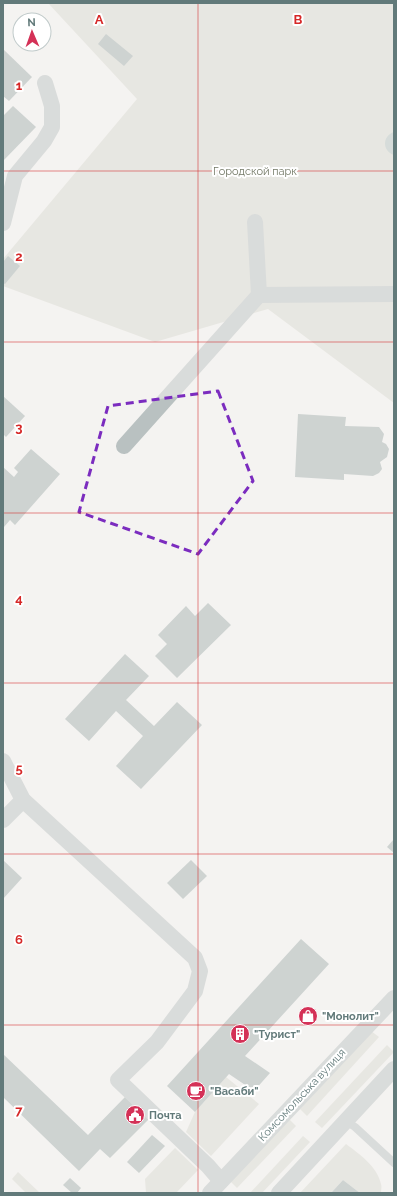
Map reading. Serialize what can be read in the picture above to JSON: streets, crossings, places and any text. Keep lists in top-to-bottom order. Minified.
{"streets":{"street":["Комсомольська вулиця"]},"parks":["Городской парк"],"places":{"shop":["\"Монолит\""],"building":["\"Турист\""],"cafe":["\"Васаби\""],"public building":["Почта"]},"north":"top","grid":{"columns":["A","B"],"rows":["1","2","3","4","5","6","7"]}}
